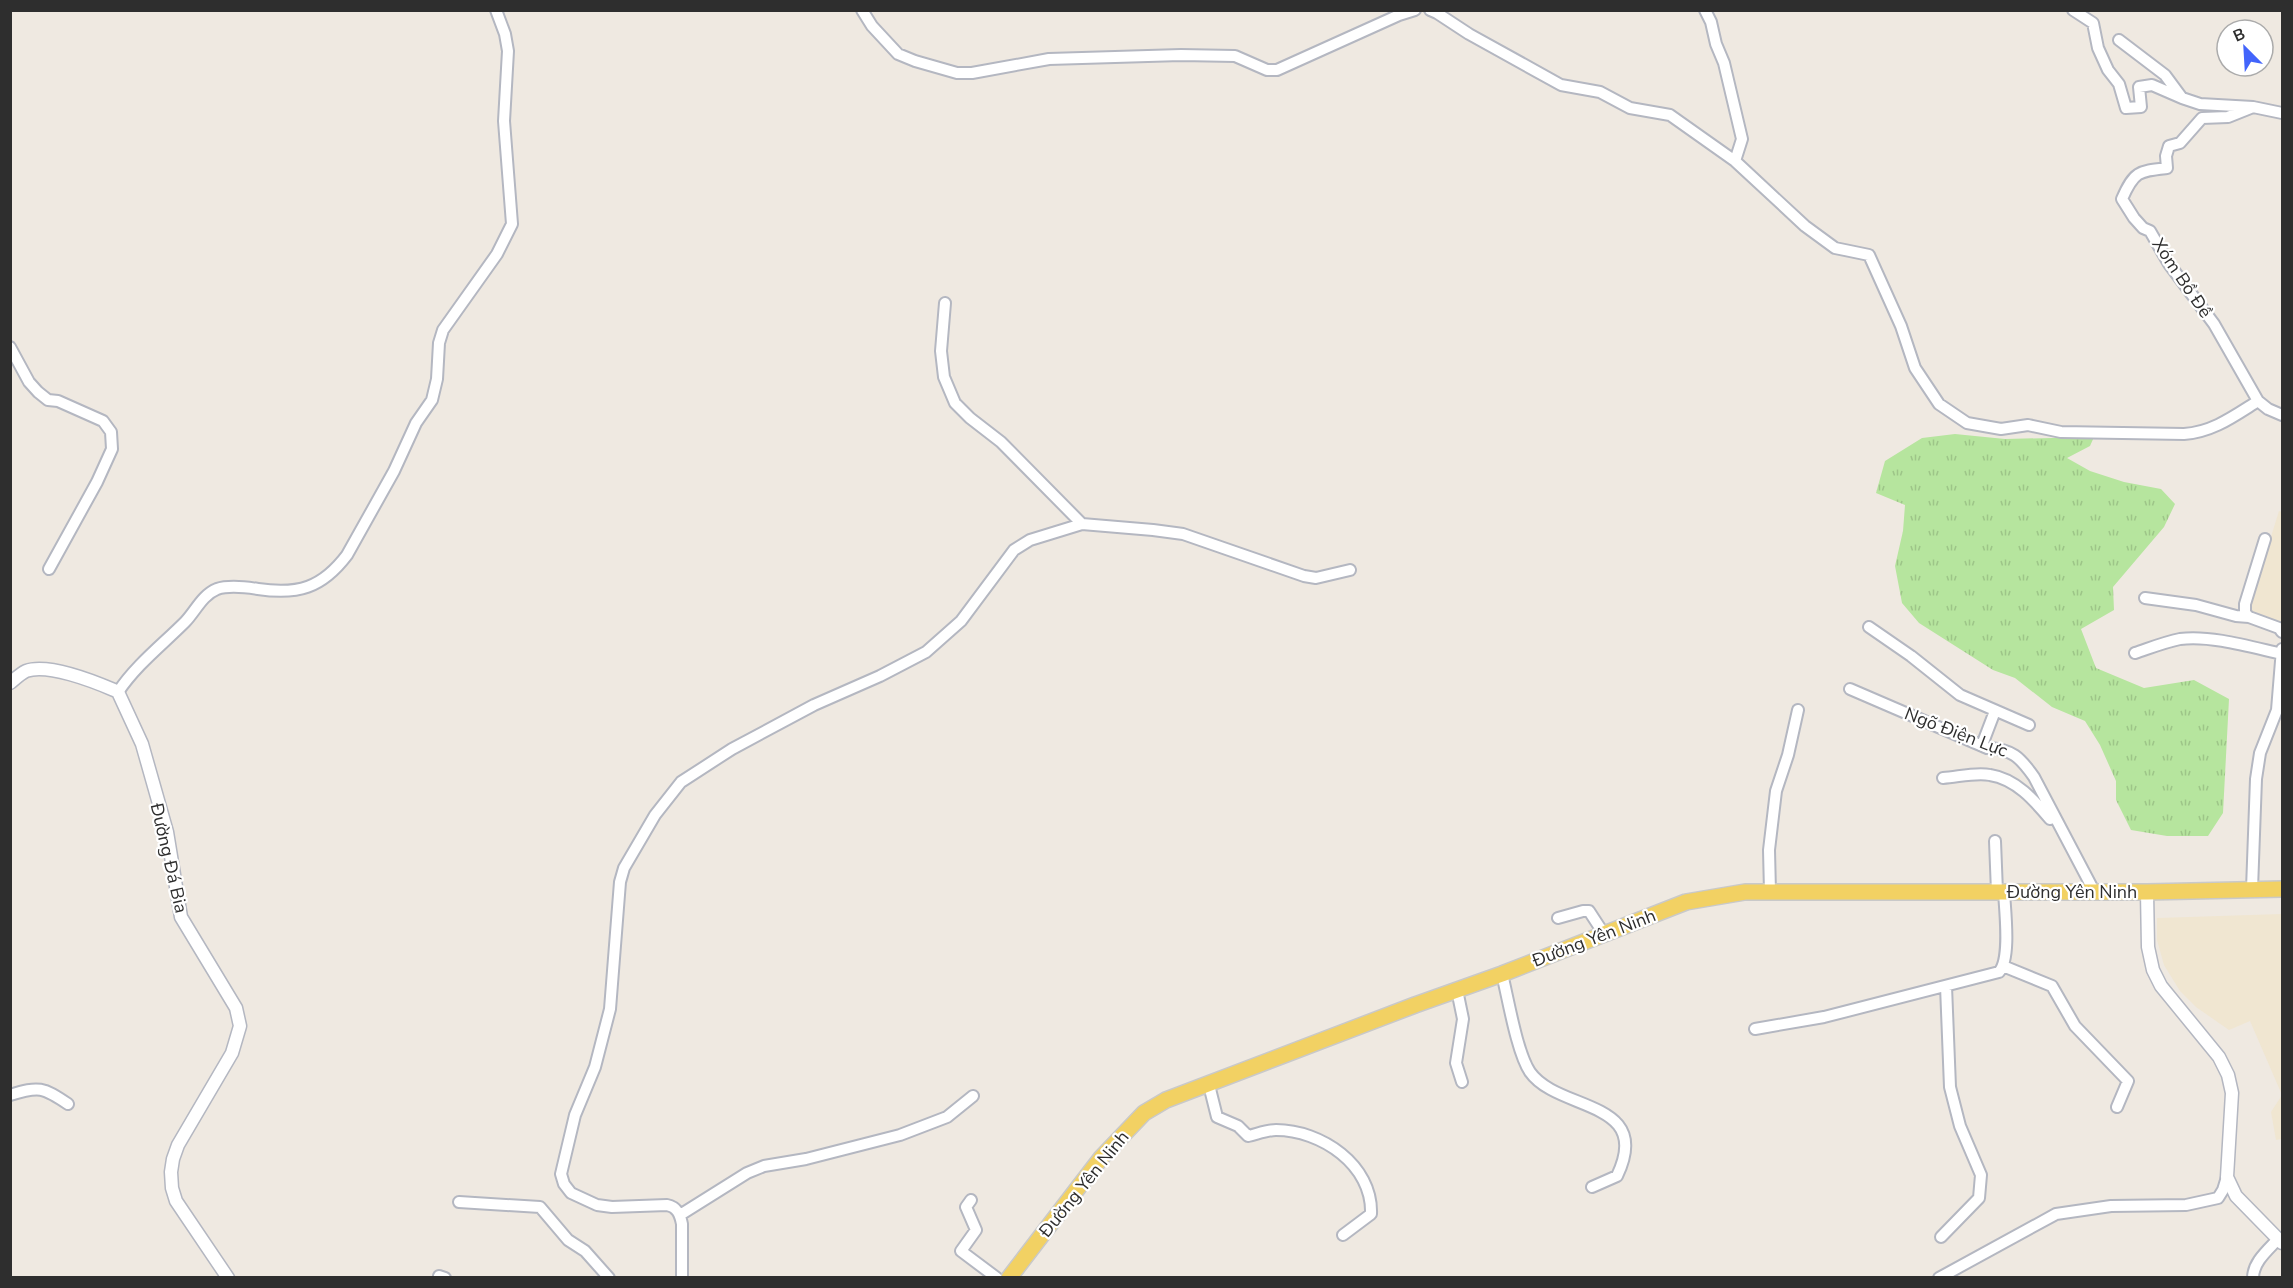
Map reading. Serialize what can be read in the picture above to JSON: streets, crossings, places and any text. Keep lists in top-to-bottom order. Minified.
{"streets":{"main road":["Đường Yên Ninh"],"street":["Xóm Bồ Đề","Ngõ Điện Lực","Đường Đá Bia"]},"crossings":[["Ngõ Điện Lực","Đường Yên Ninh"]],"north":"top left"}
